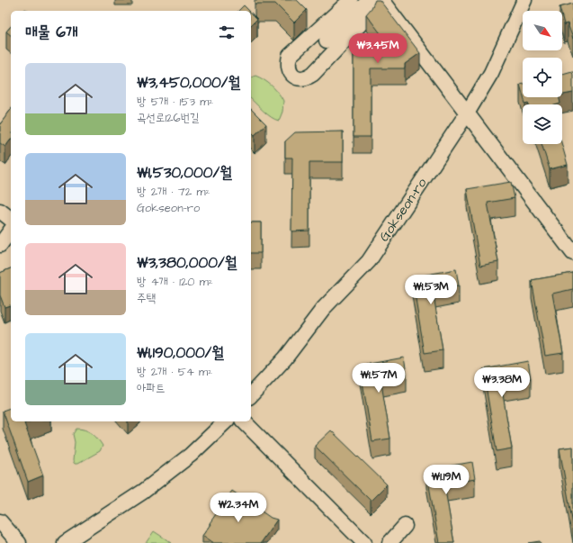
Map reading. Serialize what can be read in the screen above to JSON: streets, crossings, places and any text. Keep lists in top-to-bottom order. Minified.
{"streets":{"street":["Gokseon-ro"]},"north":"bottom right","page":{"heading":"매물 6개","price":["₩3.45M","₩1.53M","₩1.57M","₩3.38M","₩1.19M","₩2.34M"],"list":[{"name":"₩3,450,000/월","note":"방 5개 · 153 m² · 곡선로126번길"},{"name":"₩1,530,000/월","note":"방 2개 · 72 m² · Gokseon-ro"},{"name":"₩3,380,000/월","note":"방 4개 · 120 m² · 주택"},{"name":"₩1,190,000/월","note":"방 2개 · 54 m² · 아파트"}]}}
